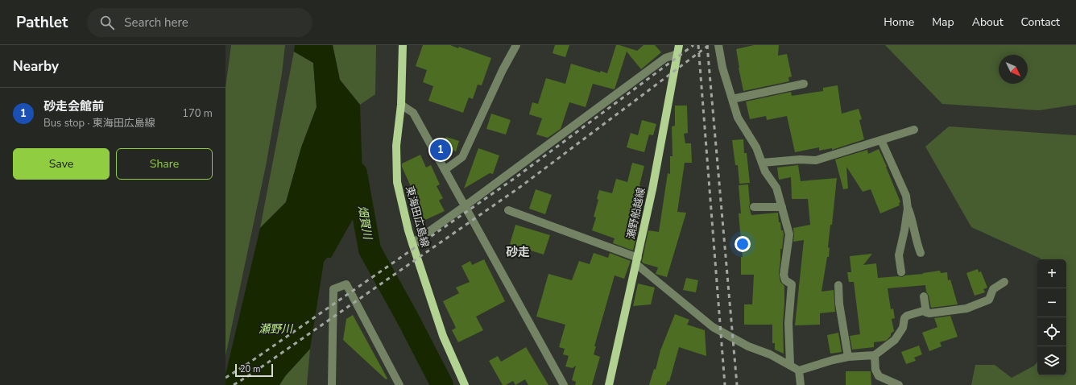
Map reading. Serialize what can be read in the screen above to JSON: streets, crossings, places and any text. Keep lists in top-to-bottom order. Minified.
{"streets":{"main road":["瀬野船越線","東海田広島線"]},"districts":["砂走"],"water":["畑賀川","瀬野川"],"scale_bar":"20 m","north":"bottom right","page":{"header":"Pathlet","search":"Search here","nav":["Home","Map","About","Contact"],"heading":"Nearby","list":[{"mark":"1","name":"砂走会館前","note":"Bus stop · 東海田広島線","value":"170 m"}],"pins":"1","buttons":["Save","Share"],"map_buttons":["+","−"],"scale":"20 m"}}
